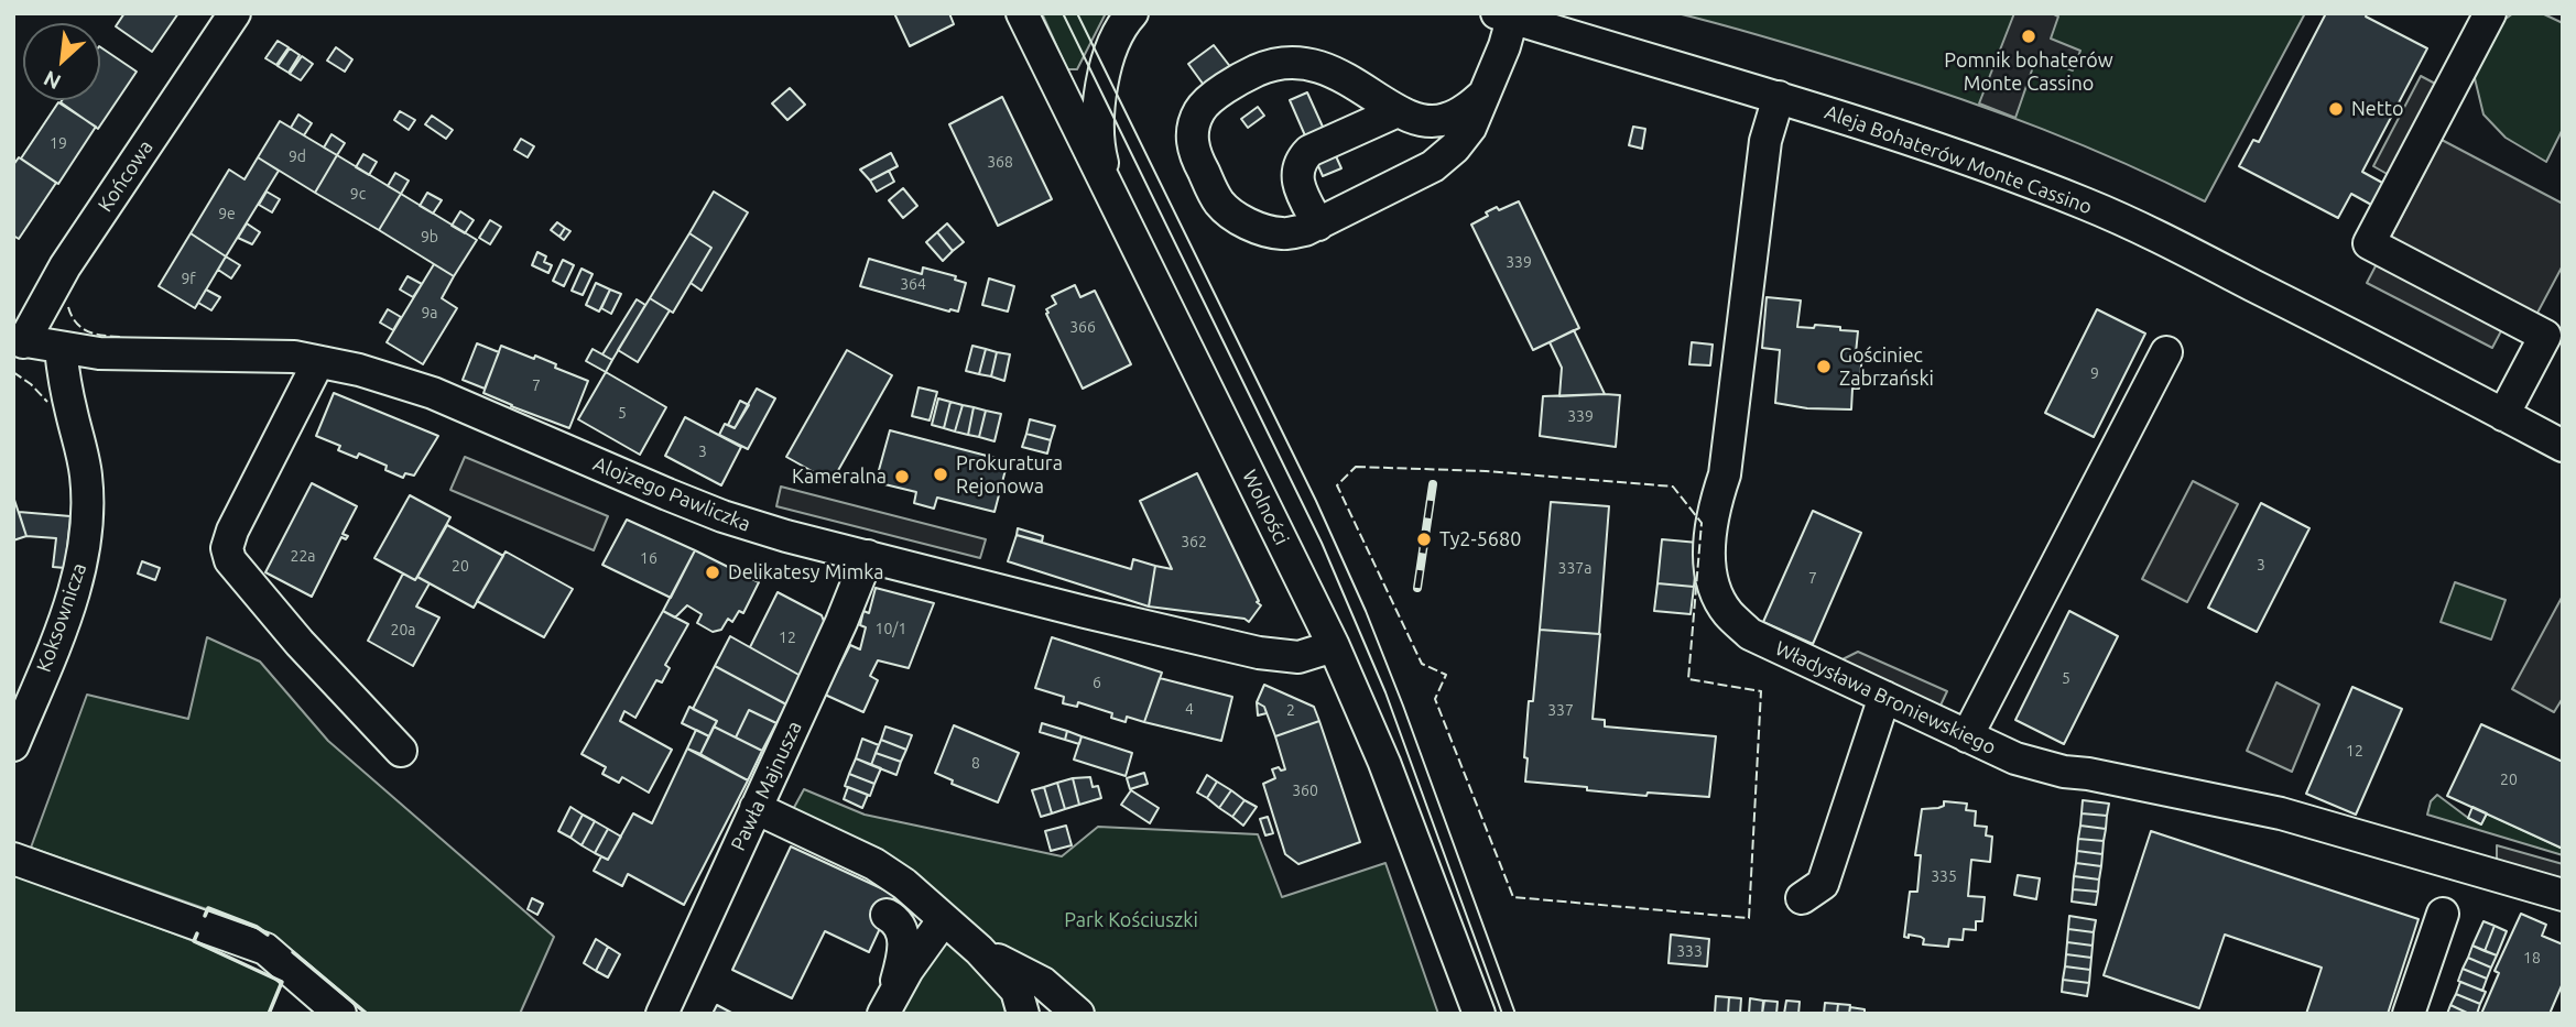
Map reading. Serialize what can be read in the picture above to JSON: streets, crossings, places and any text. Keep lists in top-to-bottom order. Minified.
{"streets":{"street":["Aleja Bohaterów Monte Cassino","Końcowa","Alojzego Pawliczka","Wolności","Koksownicza","Władysława Broniewskiego","Pawła Majnusza"]},"crossings":[["Aleja Bohaterów Monte Cassino","Władysława Broniewskiego"],["Końcowa","Alojzego Pawliczka"],["Alojzego Pawliczka","Wolności"],["Alojzego Pawliczka","Koksownicza"],["Alojzego Pawliczka","Pawła Majnusza"]],"parks":["Park Kościuszki"],"places":["Pomnik bohaterów Monte Cassino","Netto","Gościniec Zabrzański","Prokuratura Rejonowa","Kameralna","Ty2-5680","Delikatesy Mimka"],"house_numbers":["19","9d","368","9c","9e","9b","339","9f","364","9a","366","9","7","5","339","3","362","22a","16","3","20","337a","7","10/1","20a","12","5","6","4","2","337","12","8","20","360","335","333","18"],"north":"bottom left"}
